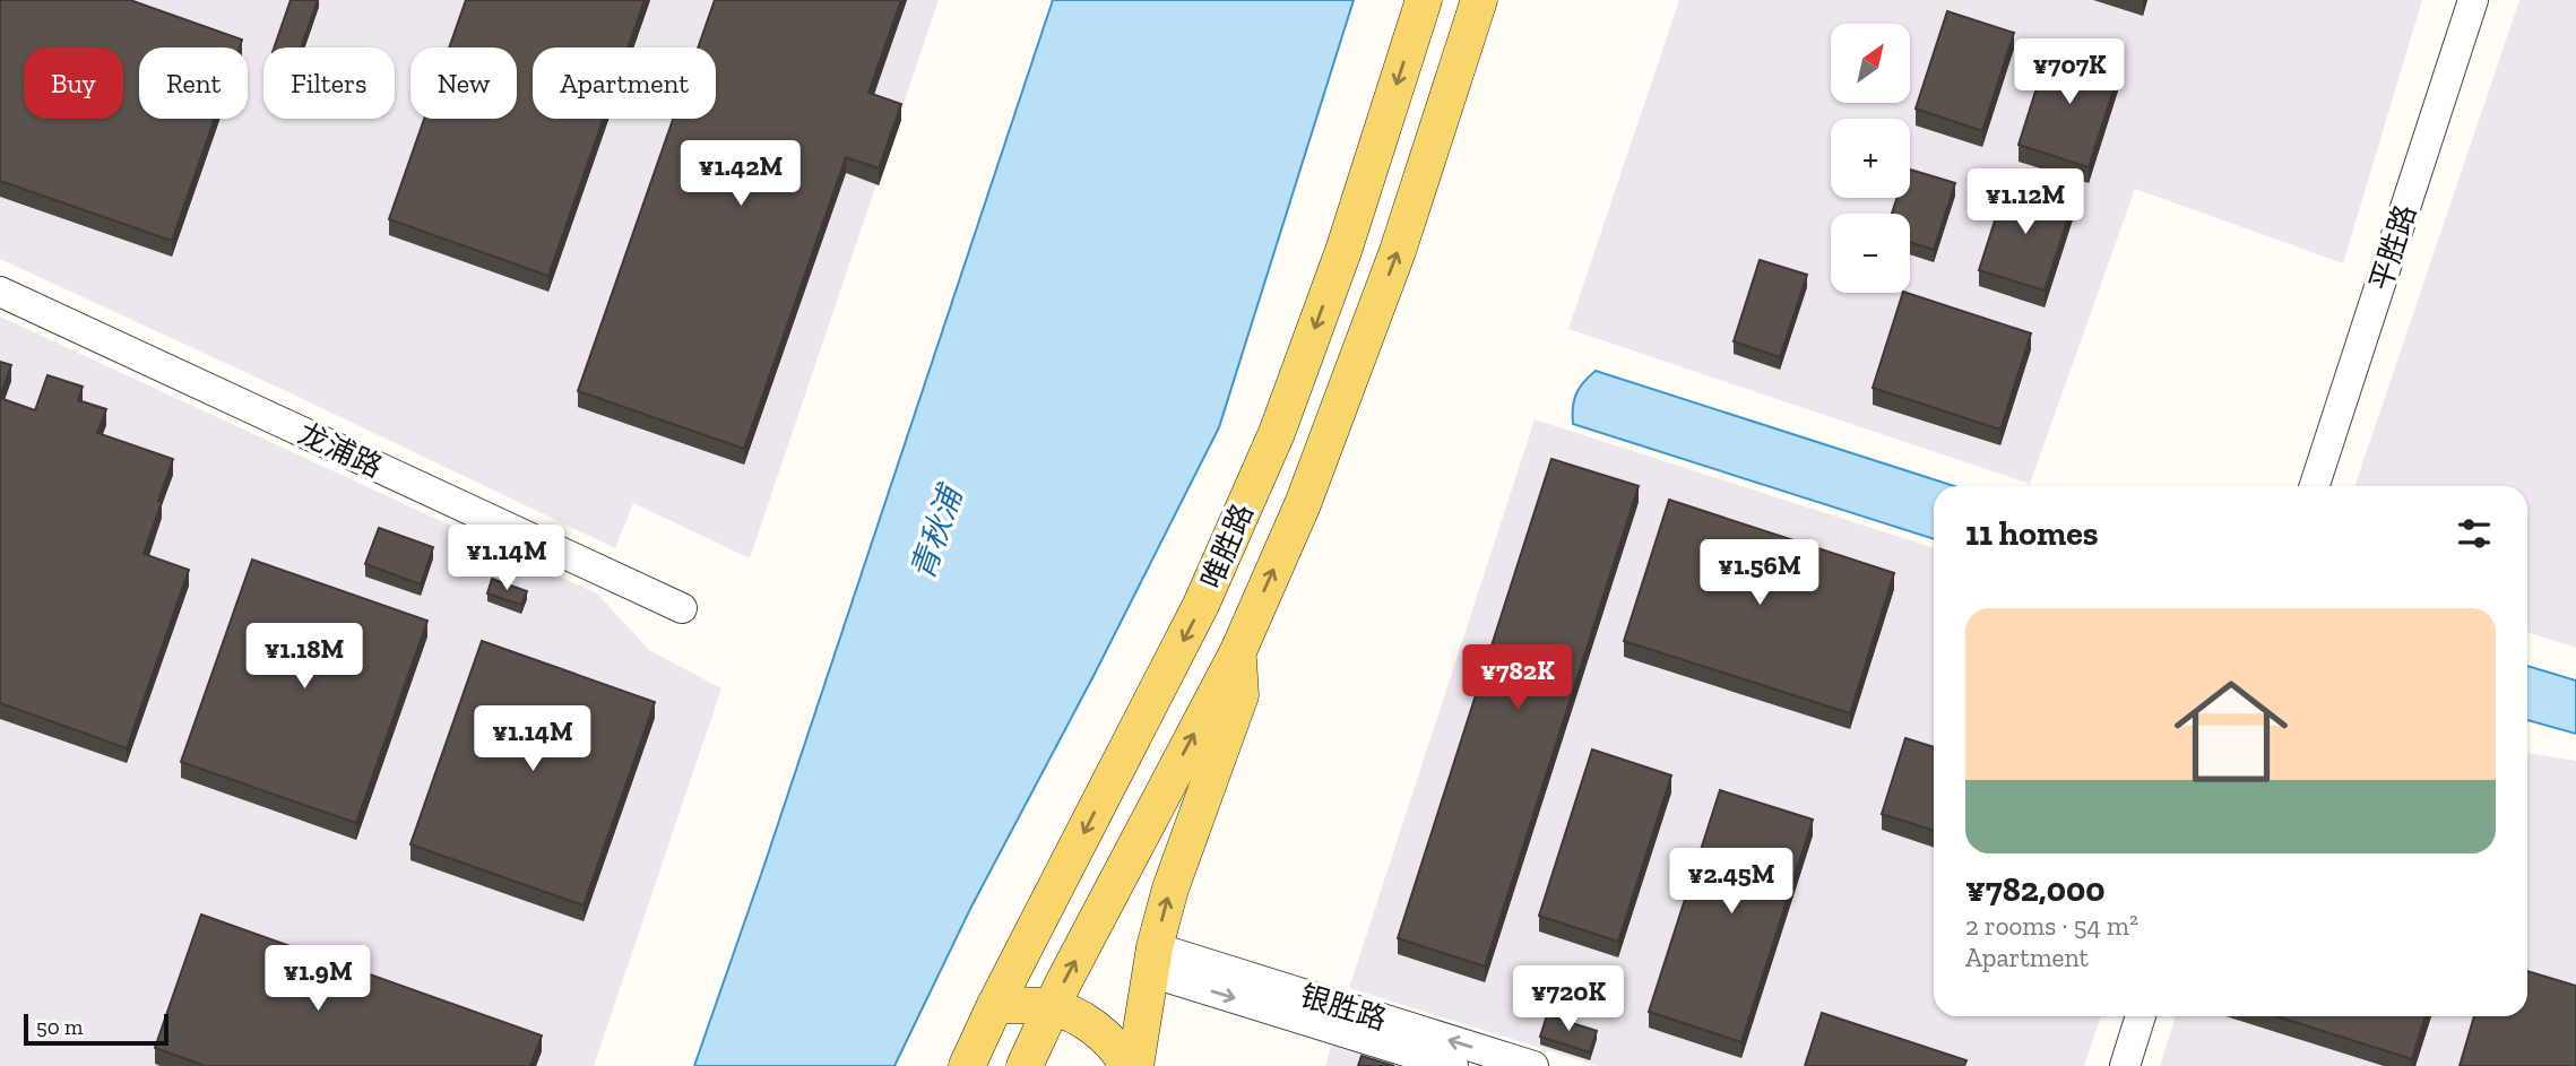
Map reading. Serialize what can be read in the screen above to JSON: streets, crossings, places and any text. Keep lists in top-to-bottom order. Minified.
{"streets":{"main road":["唯胜路"],"street":["平胜路","龙浦路","银胜路"]},"water":["青秋浦"],"scale_bar":"50 m","north":"top right","page":{"map_buttons":["+","−"],"price":["¥707K","¥1.42M","¥1.12M","¥1.14M","¥1.56M","¥1.18M","¥782K","¥1.14M","¥2.45M","¥1.9M","¥720K"],"chip":["Buy","Rent","Filters","New","Apartment"],"heading":"11 homes","list":[{"name":"¥782,000","note":"2 rooms · 54 m² · Apartment"}],"scale":"50 m"}}
